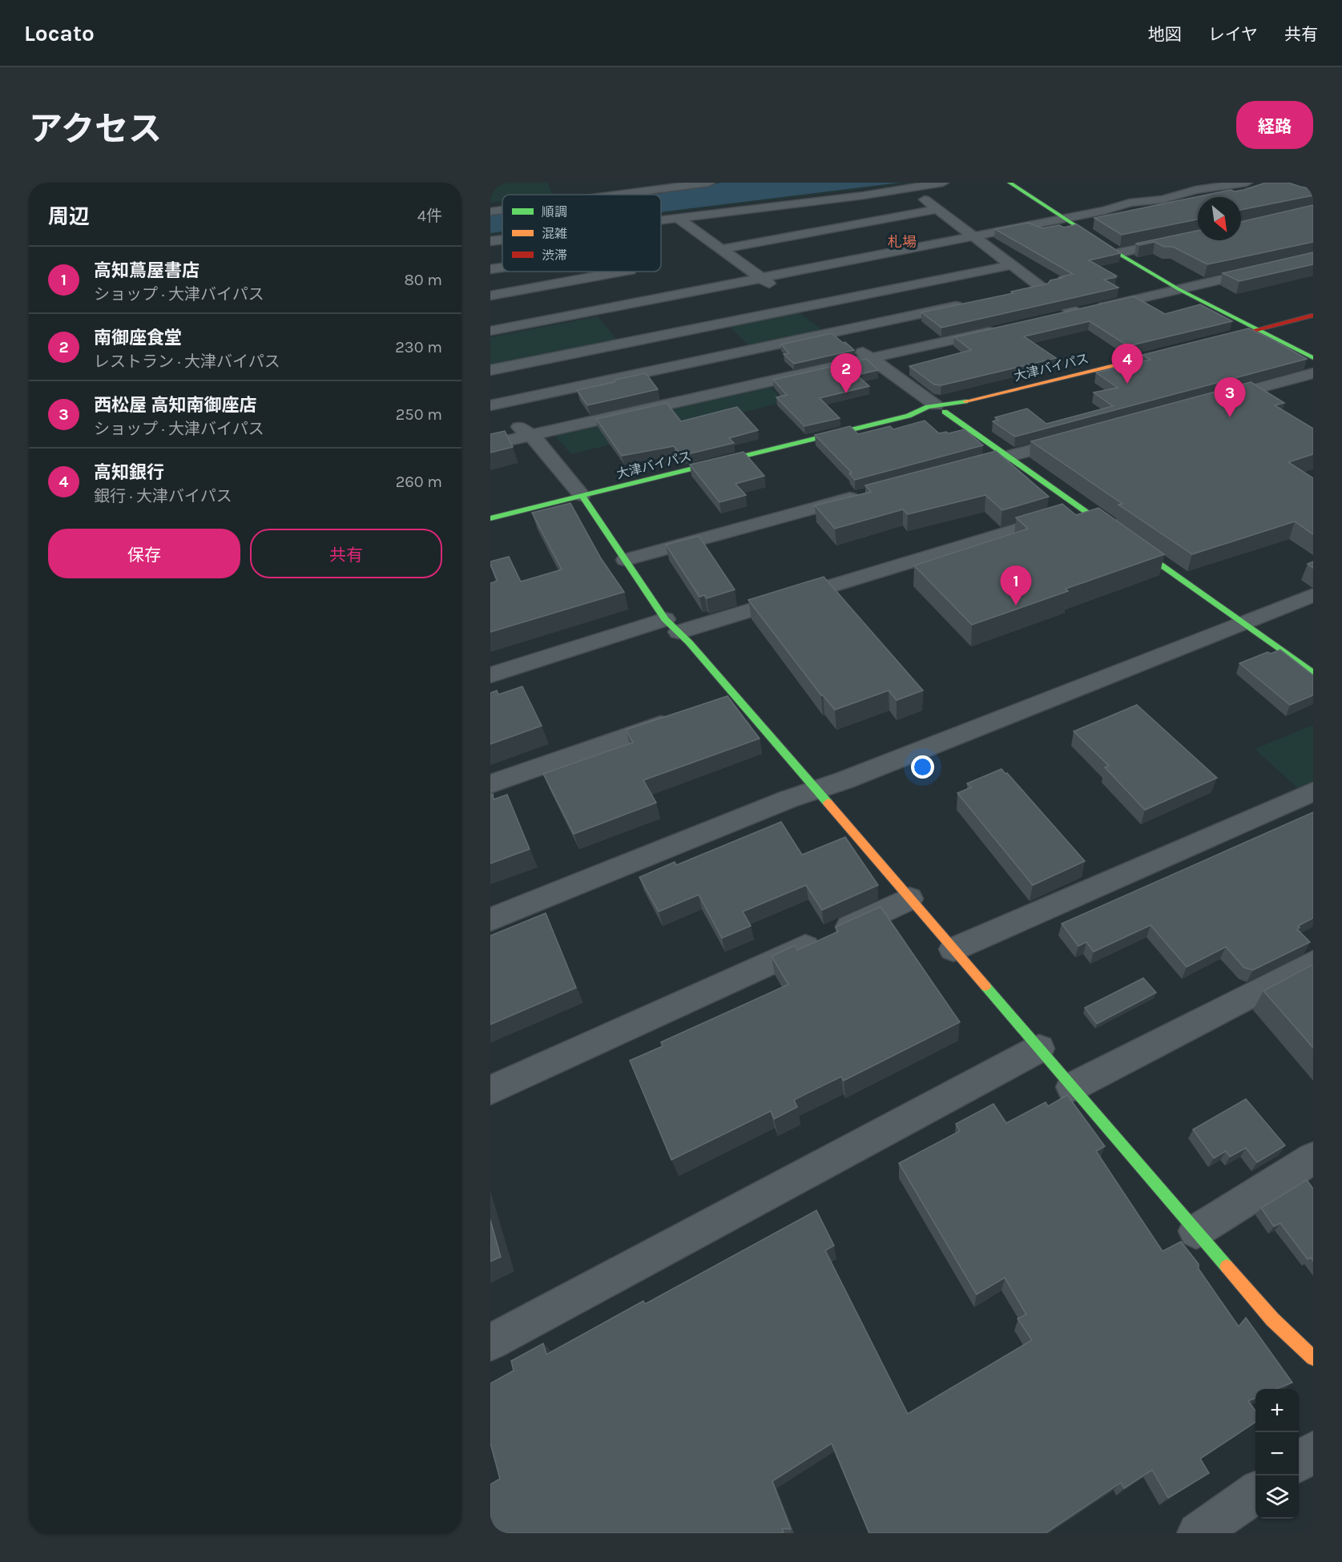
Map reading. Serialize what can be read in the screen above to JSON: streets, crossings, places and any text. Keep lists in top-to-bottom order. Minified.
{"streets":{"street":["大津バイパス"]},"districts":["札場"],"legend":["順調","混雑","渋滞"],"north":"bottom right","page":{"header":"Locato","nav":["地図","レイヤ","共有"],"title":"アクセス","buttons":["経路",["保存","共有"]],"heading":["周辺","4件"],"list":[{"mark":"1","name":"高知蔦屋書店","note":"ショップ · 大津バイパス","value":"80 m"},{"mark":"2","name":"南御座食堂","note":"レストラン · 大津バイパス","value":"230 m"},{"mark":"3","name":"西松屋 高知南御座店","note":"ショップ · 大津バイパス","value":"250 m"},{"mark":"4","name":"高知銀行","note":"銀行 · 大津バイパス","value":"260 m"}],"pins":["4","2","3","1"],"map_buttons":["+","−"]}}
